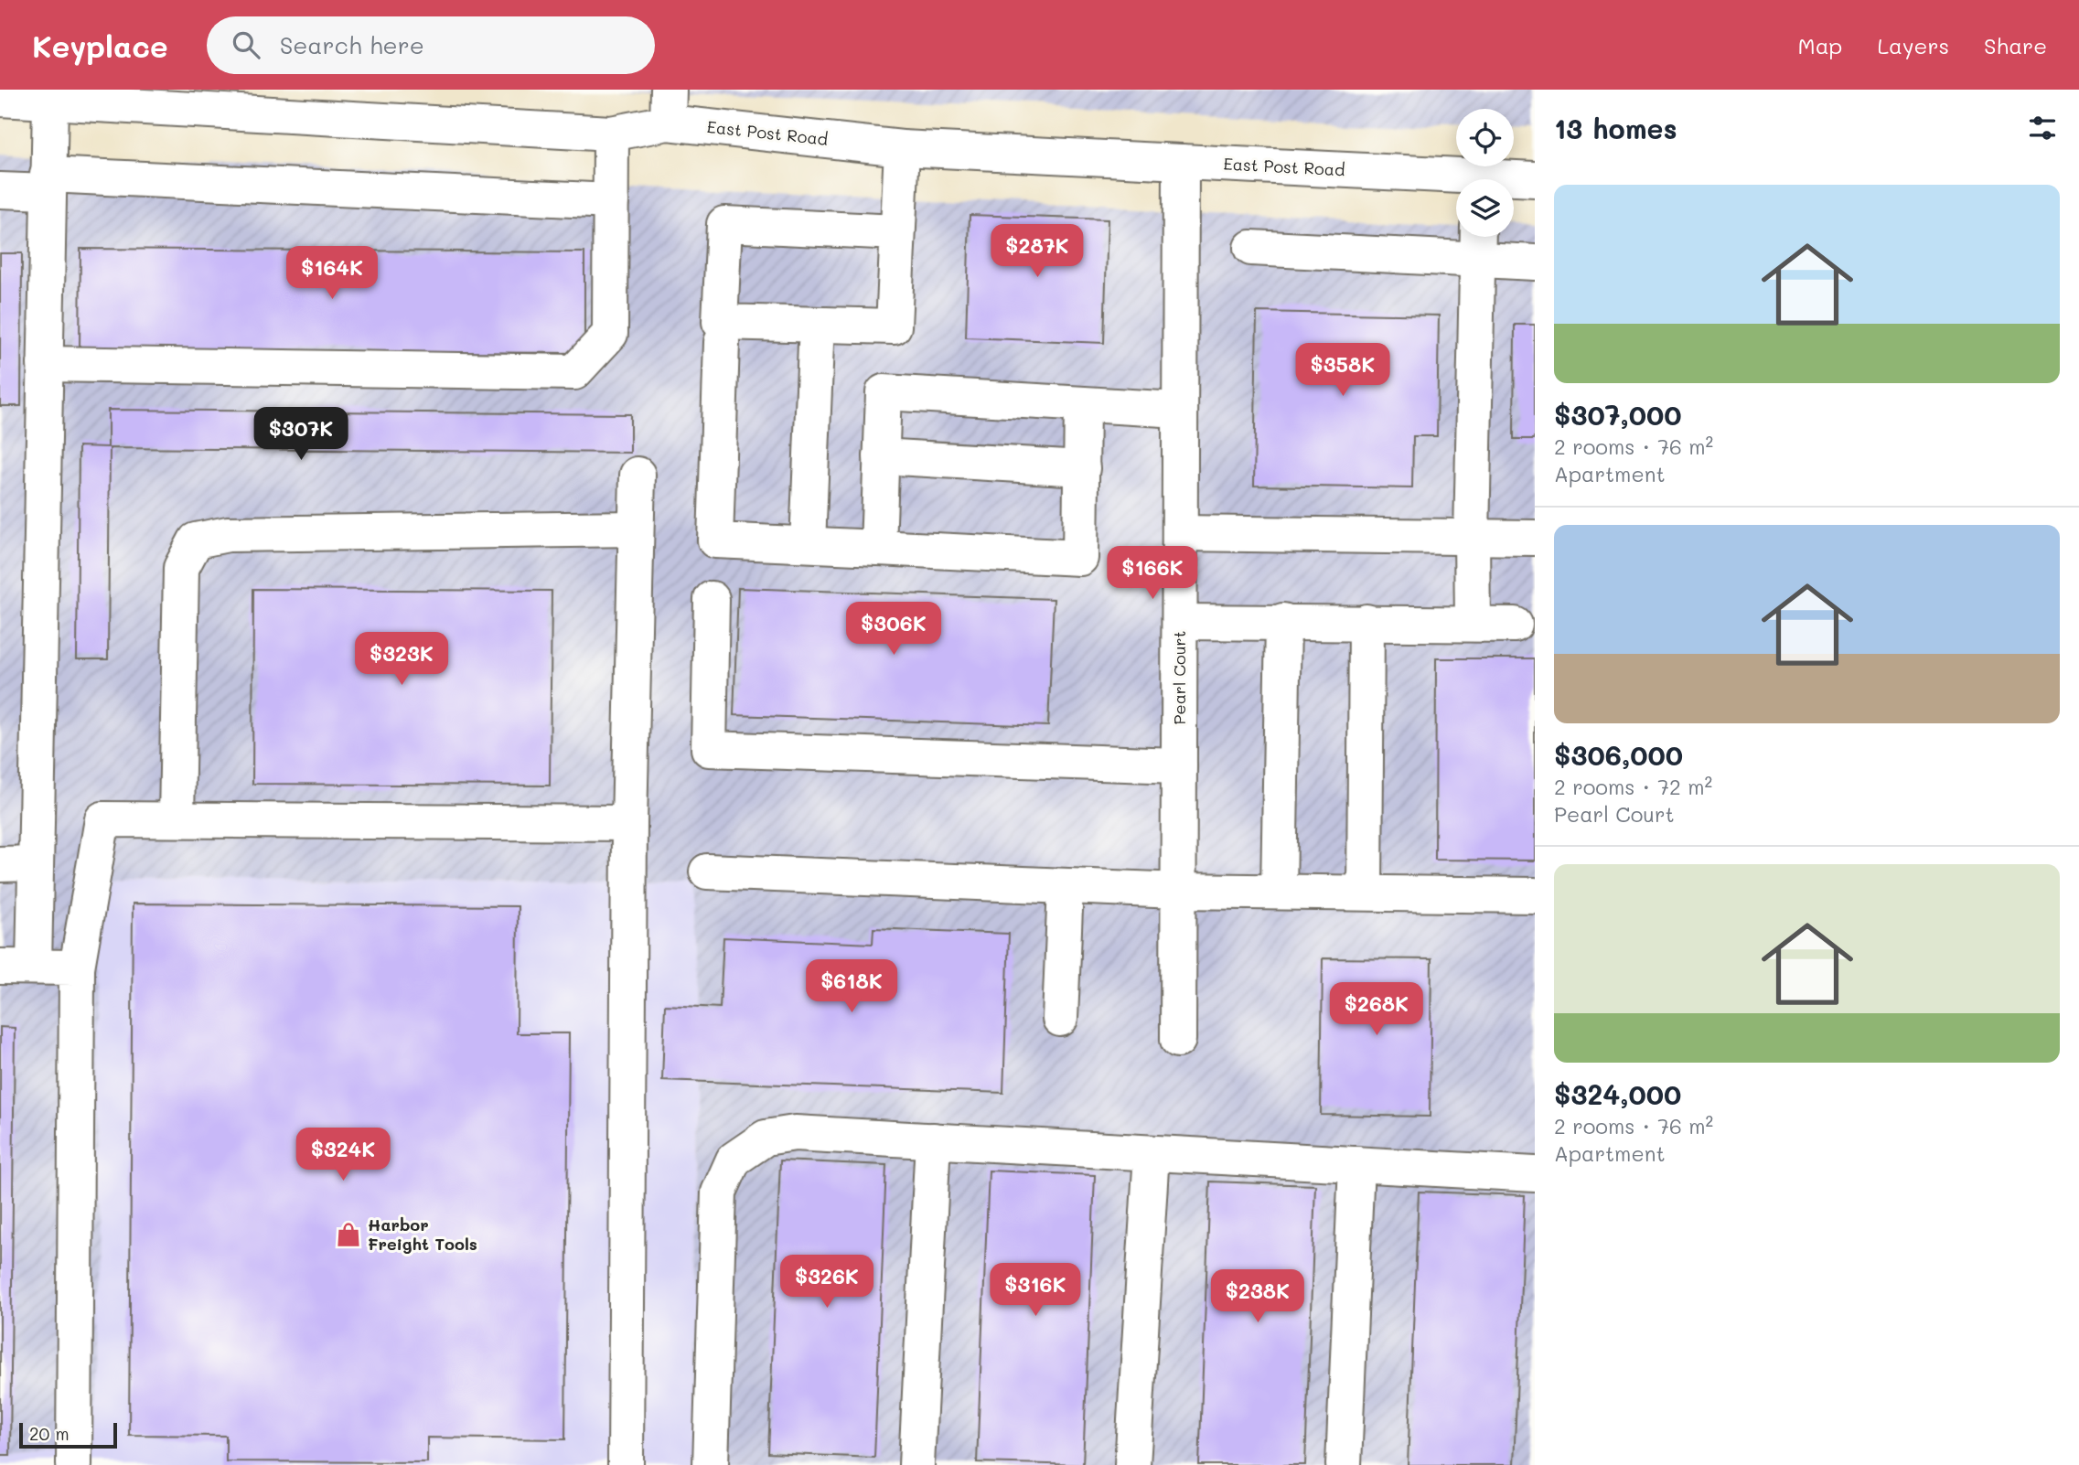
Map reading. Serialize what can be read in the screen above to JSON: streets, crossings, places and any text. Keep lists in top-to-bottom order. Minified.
{"streets":{"street":["East Post Road","Pearl Court"]},"crossings":[["East Post Road","Pearl Court"]],"places":{"shop":["Harbor Freight Tools"]},"scale_bar":"20 m","page":{"header":"Keyplace","search":"Search here","nav":["Map","Layers","Share"],"heading":"13 homes","list":[{"name":"$307,000","note":"2 rooms · 76 m² · Apartment"},{"name":"$306,000","note":"2 rooms · 72 m² · Pearl Court"},{"name":"$324,000","note":"2 rooms · 76 m² · Apartment"}],"price":["$287K","$164K","$358K","$307K","$166K","$306K","$323K","$618K","$268K","$324K","$326K","$316K","$238K"],"scale":"20 m"}}
